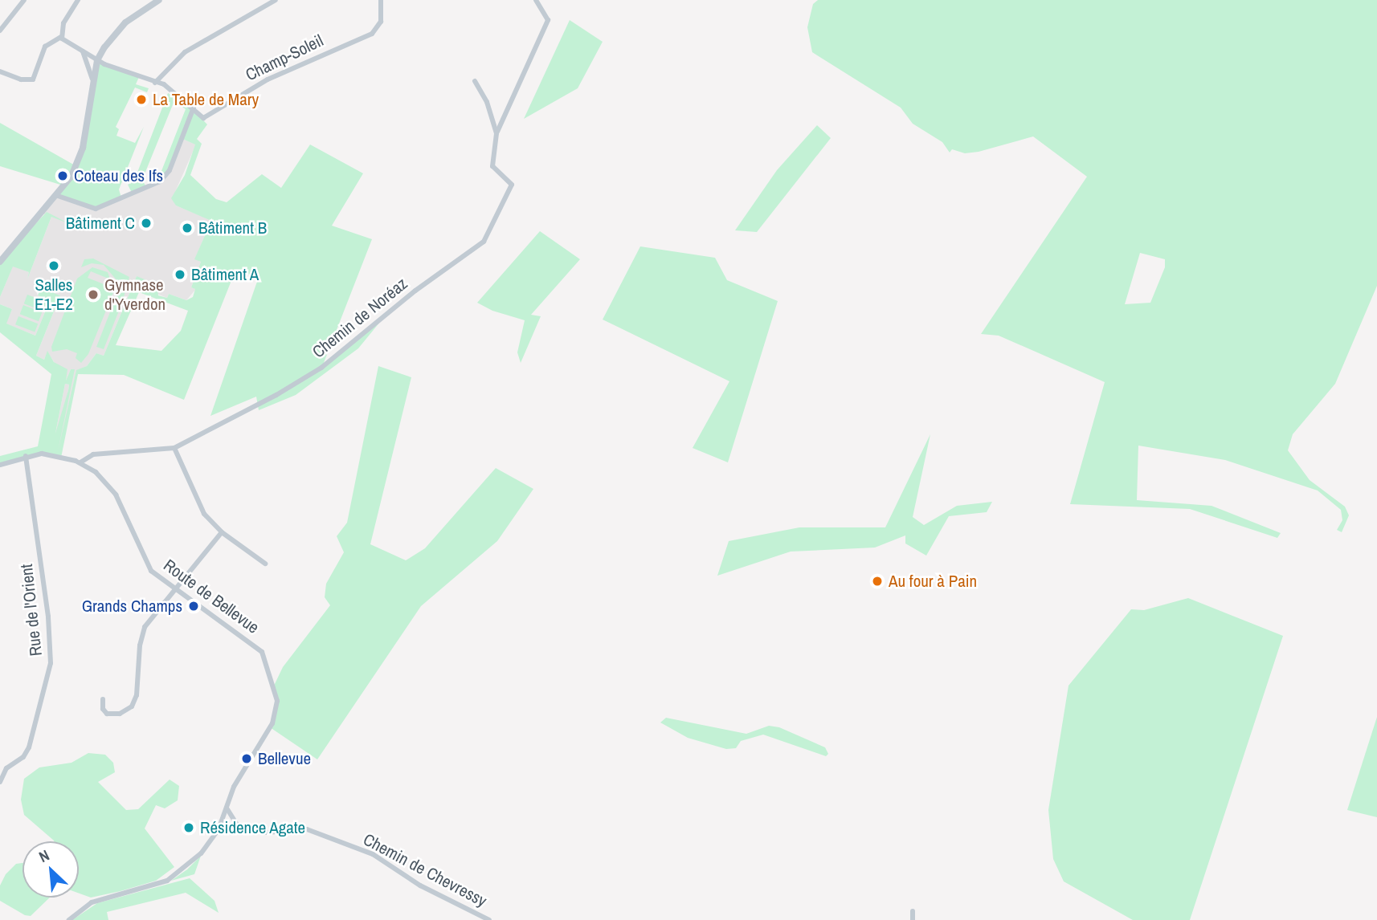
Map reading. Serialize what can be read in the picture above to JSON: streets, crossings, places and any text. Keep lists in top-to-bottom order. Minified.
{"streets":{"street":["Champ-Soleil","Chemin de Noréaz","Route de Bellevue","Rue de l'Orient","Chemin de Chevressy"]},"crossings":[["Chemin de Noréaz","Route de Bellevue"],["Route de Bellevue","Rue de l'Orient"],["Route de Bellevue","Chemin de Chevressy"]],"places":["La Table de Mary","Coteau des Ifs","Bâtiment C","Bâtiment B","Salles E1-E2","Bâtiment A","Gymnase d'Yverdon","Au four à Pain","Grands Champs","Bellevue","Résidence Agate"],"north":"top left"}
